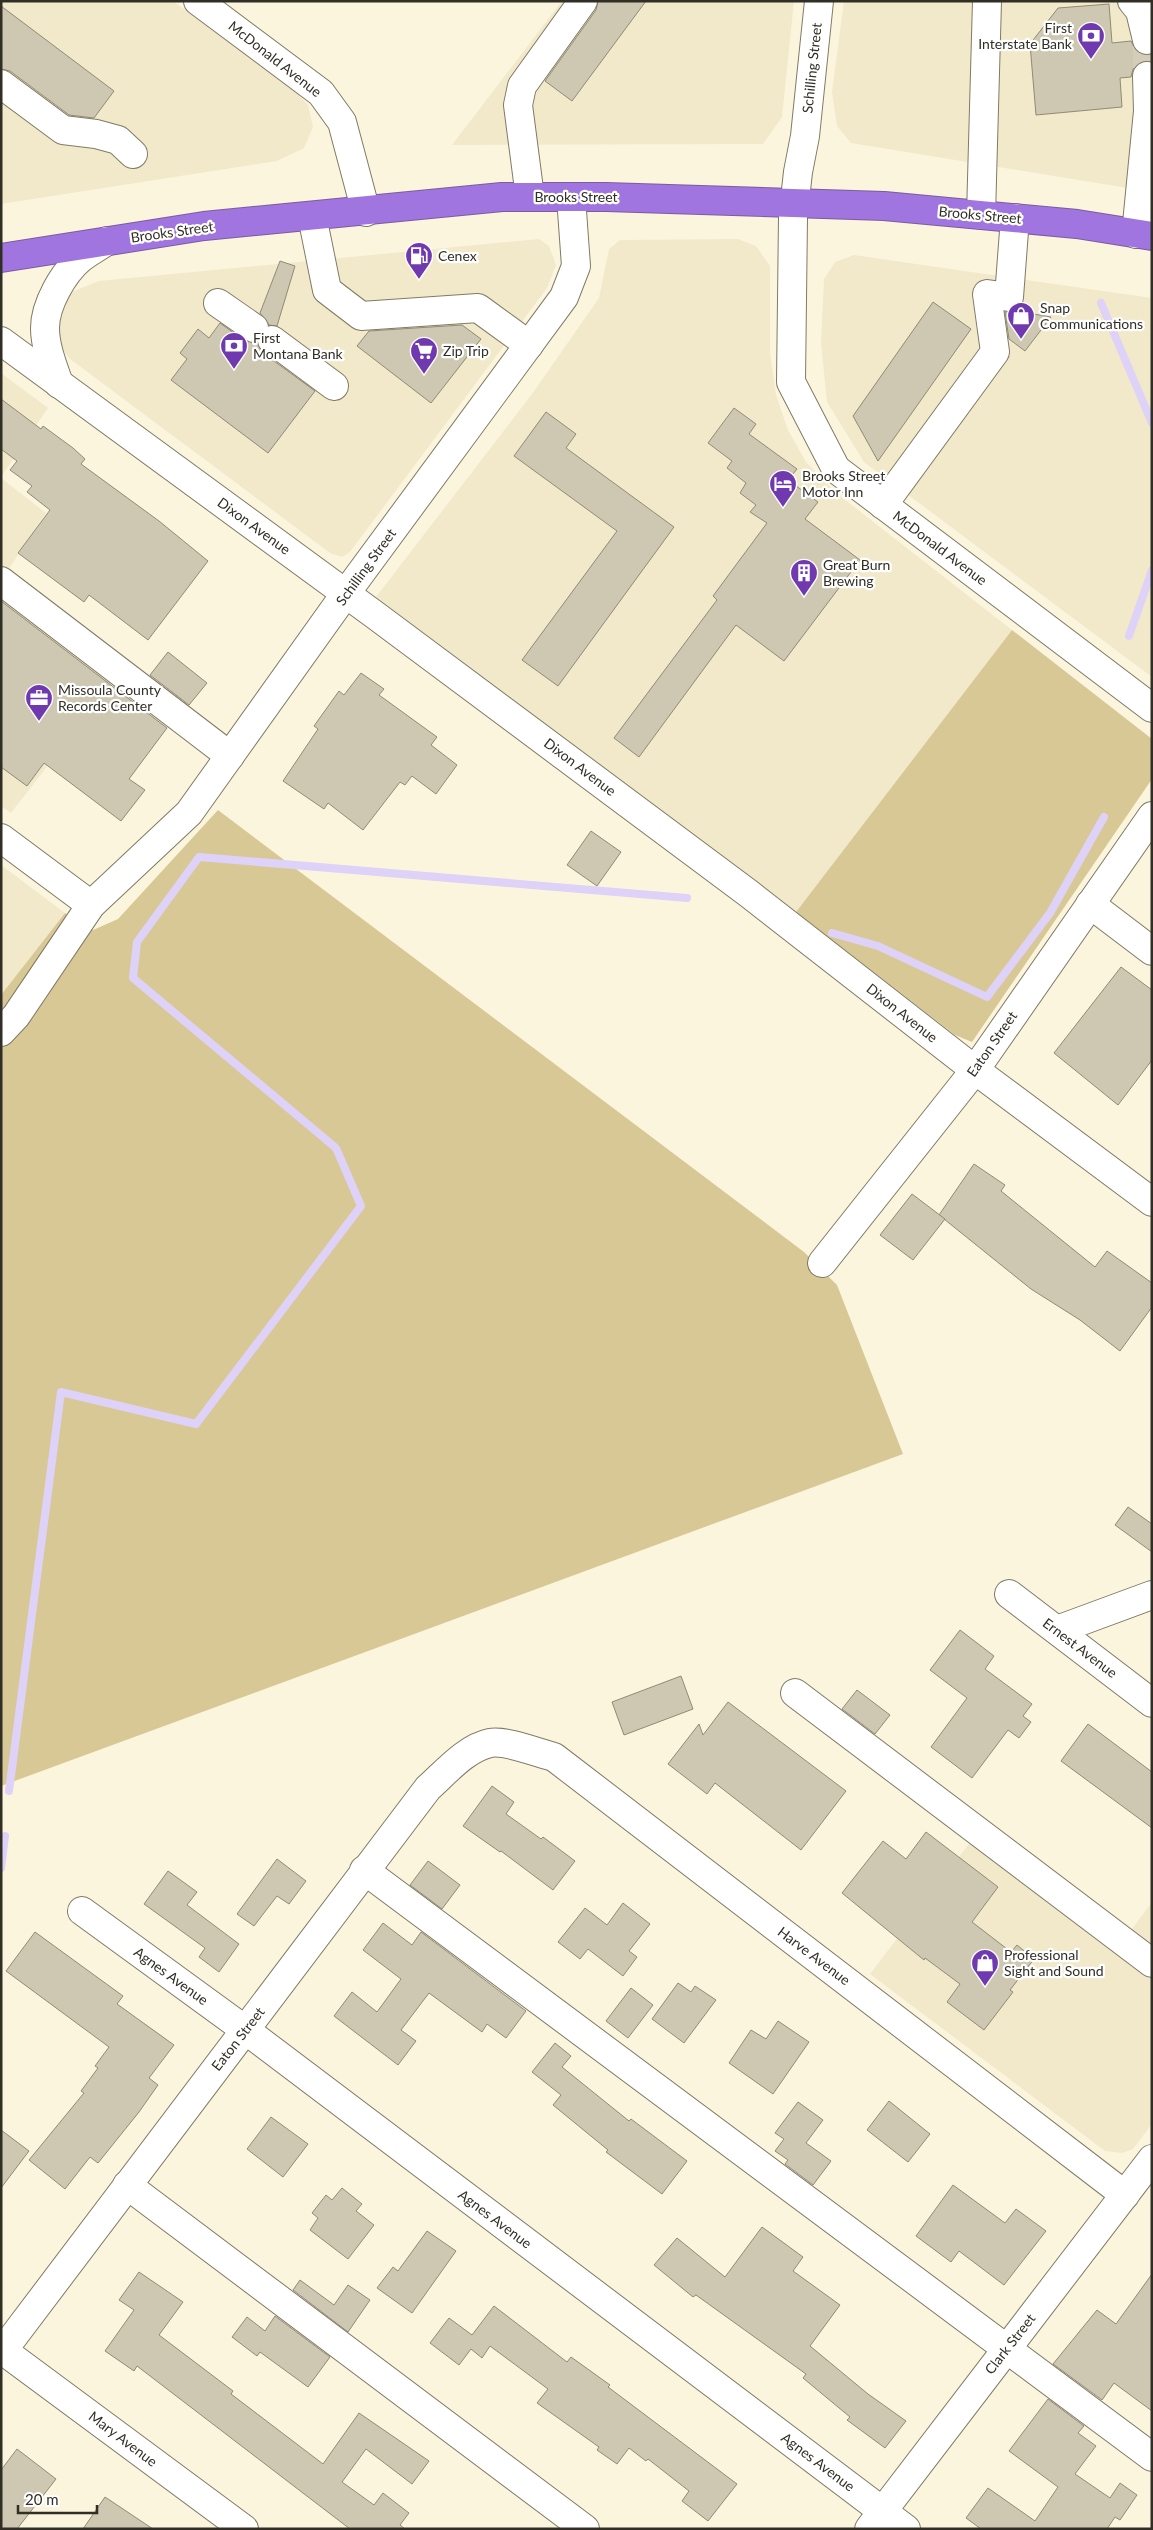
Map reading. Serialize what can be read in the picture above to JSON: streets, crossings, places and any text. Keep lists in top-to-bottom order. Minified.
{"streets":{"highway":["Brooks Street"],"street":["McDonald Avenue","Schilling Street","Dixon Avenue","Eaton Street","Ernest Avenue","Harve Avenue","Agnes Avenue","Clark Street","Mary Avenue"]},"crossings":[["McDonald Avenue","Schilling Street"],["McDonald Avenue","Brooks Street"],["Schilling Street","Brooks Street"],["Schilling Street","Dixon Avenue"],["Dixon Avenue","Eaton Street"],["Eaton Street","Harve Avenue"],["Eaton Street","Agnes Avenue"],["Eaton Street","Mary Avenue"],["Harve Avenue","Clark Street"],["Agnes Avenue","Clark Street"]],"places":{"bank":["First Interstate Bank","First Montana Bank"],"fuel station":["Cenex"],"shop":["Snap Communications","Professional Sight and Sound"],"supermarket":["Zip Trip"],"hotel":["Brooks Street Motor Inn"],"building":["Great Burn Brewing"],"office":["Missoula County Records Center"]},"scale_bar":"20 m"}
